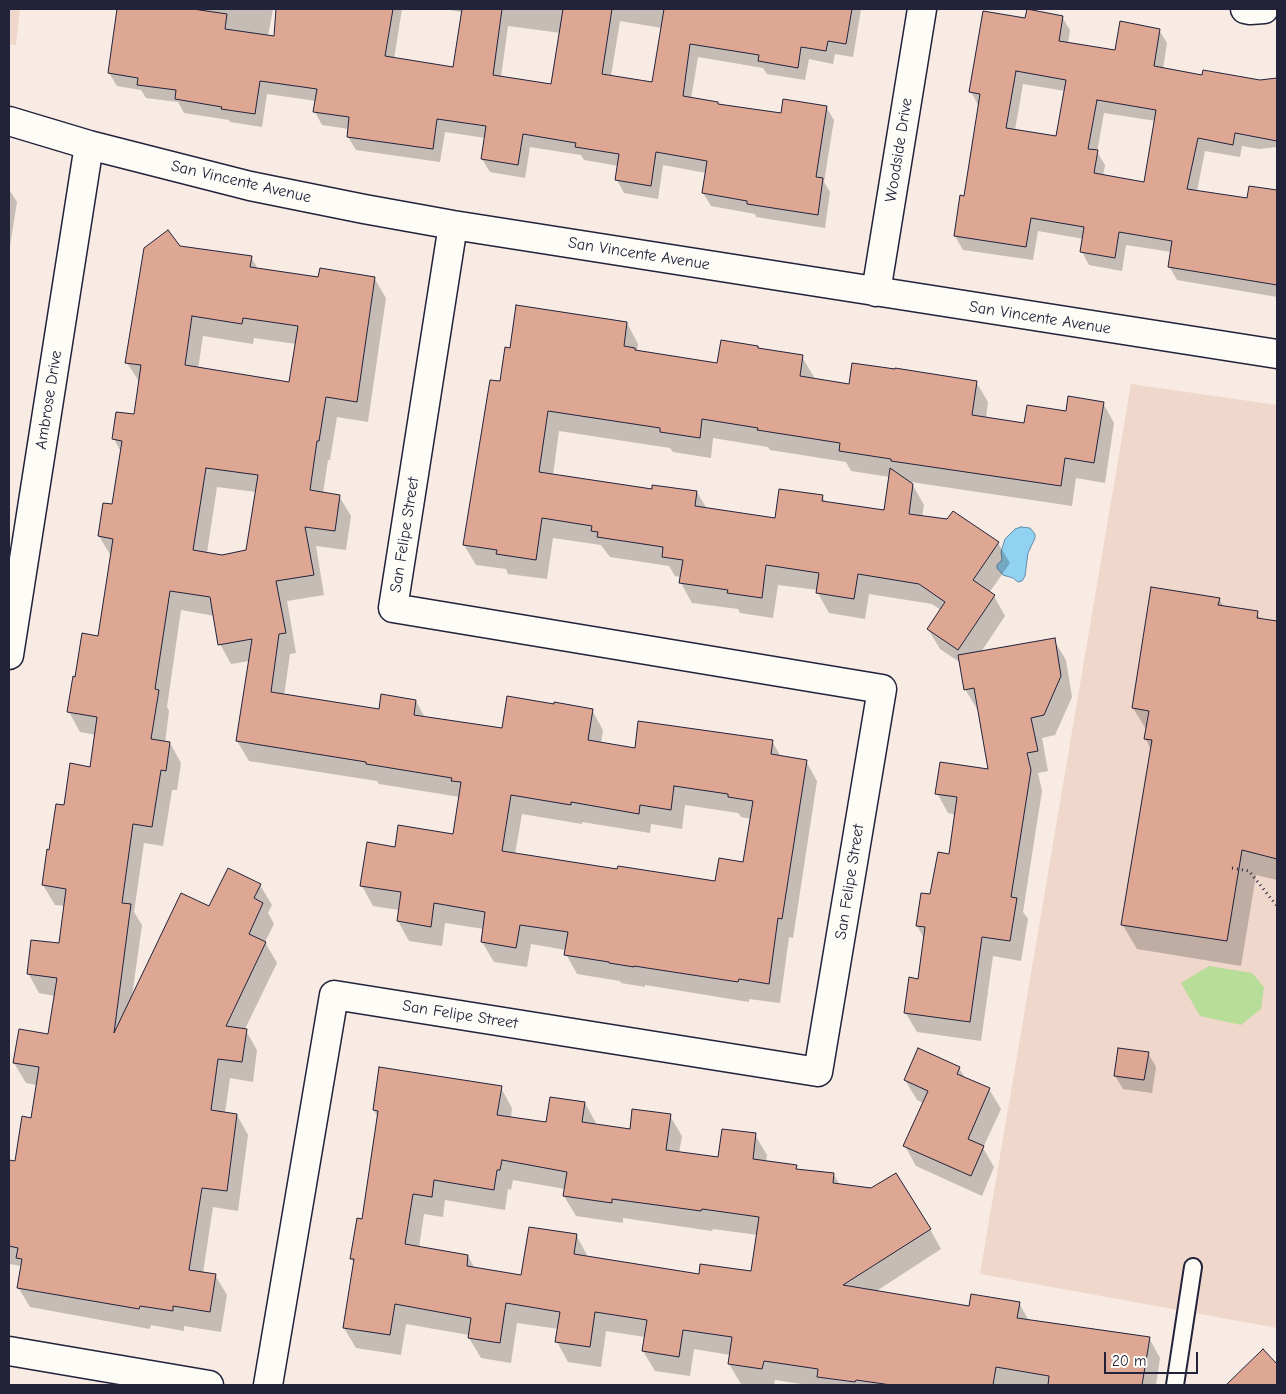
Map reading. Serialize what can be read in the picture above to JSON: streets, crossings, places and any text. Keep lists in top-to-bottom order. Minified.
{"streets":{"street":["Woodside Drive","San Vincente Avenue","Ambrose Drive","San Felipe Street"]},"crossings":[["Woodside Drive","San Vincente Avenue"],["San Vincente Avenue","Ambrose Drive"],["San Vincente Avenue","San Felipe Street"]],"scale_bar":"20 m"}
